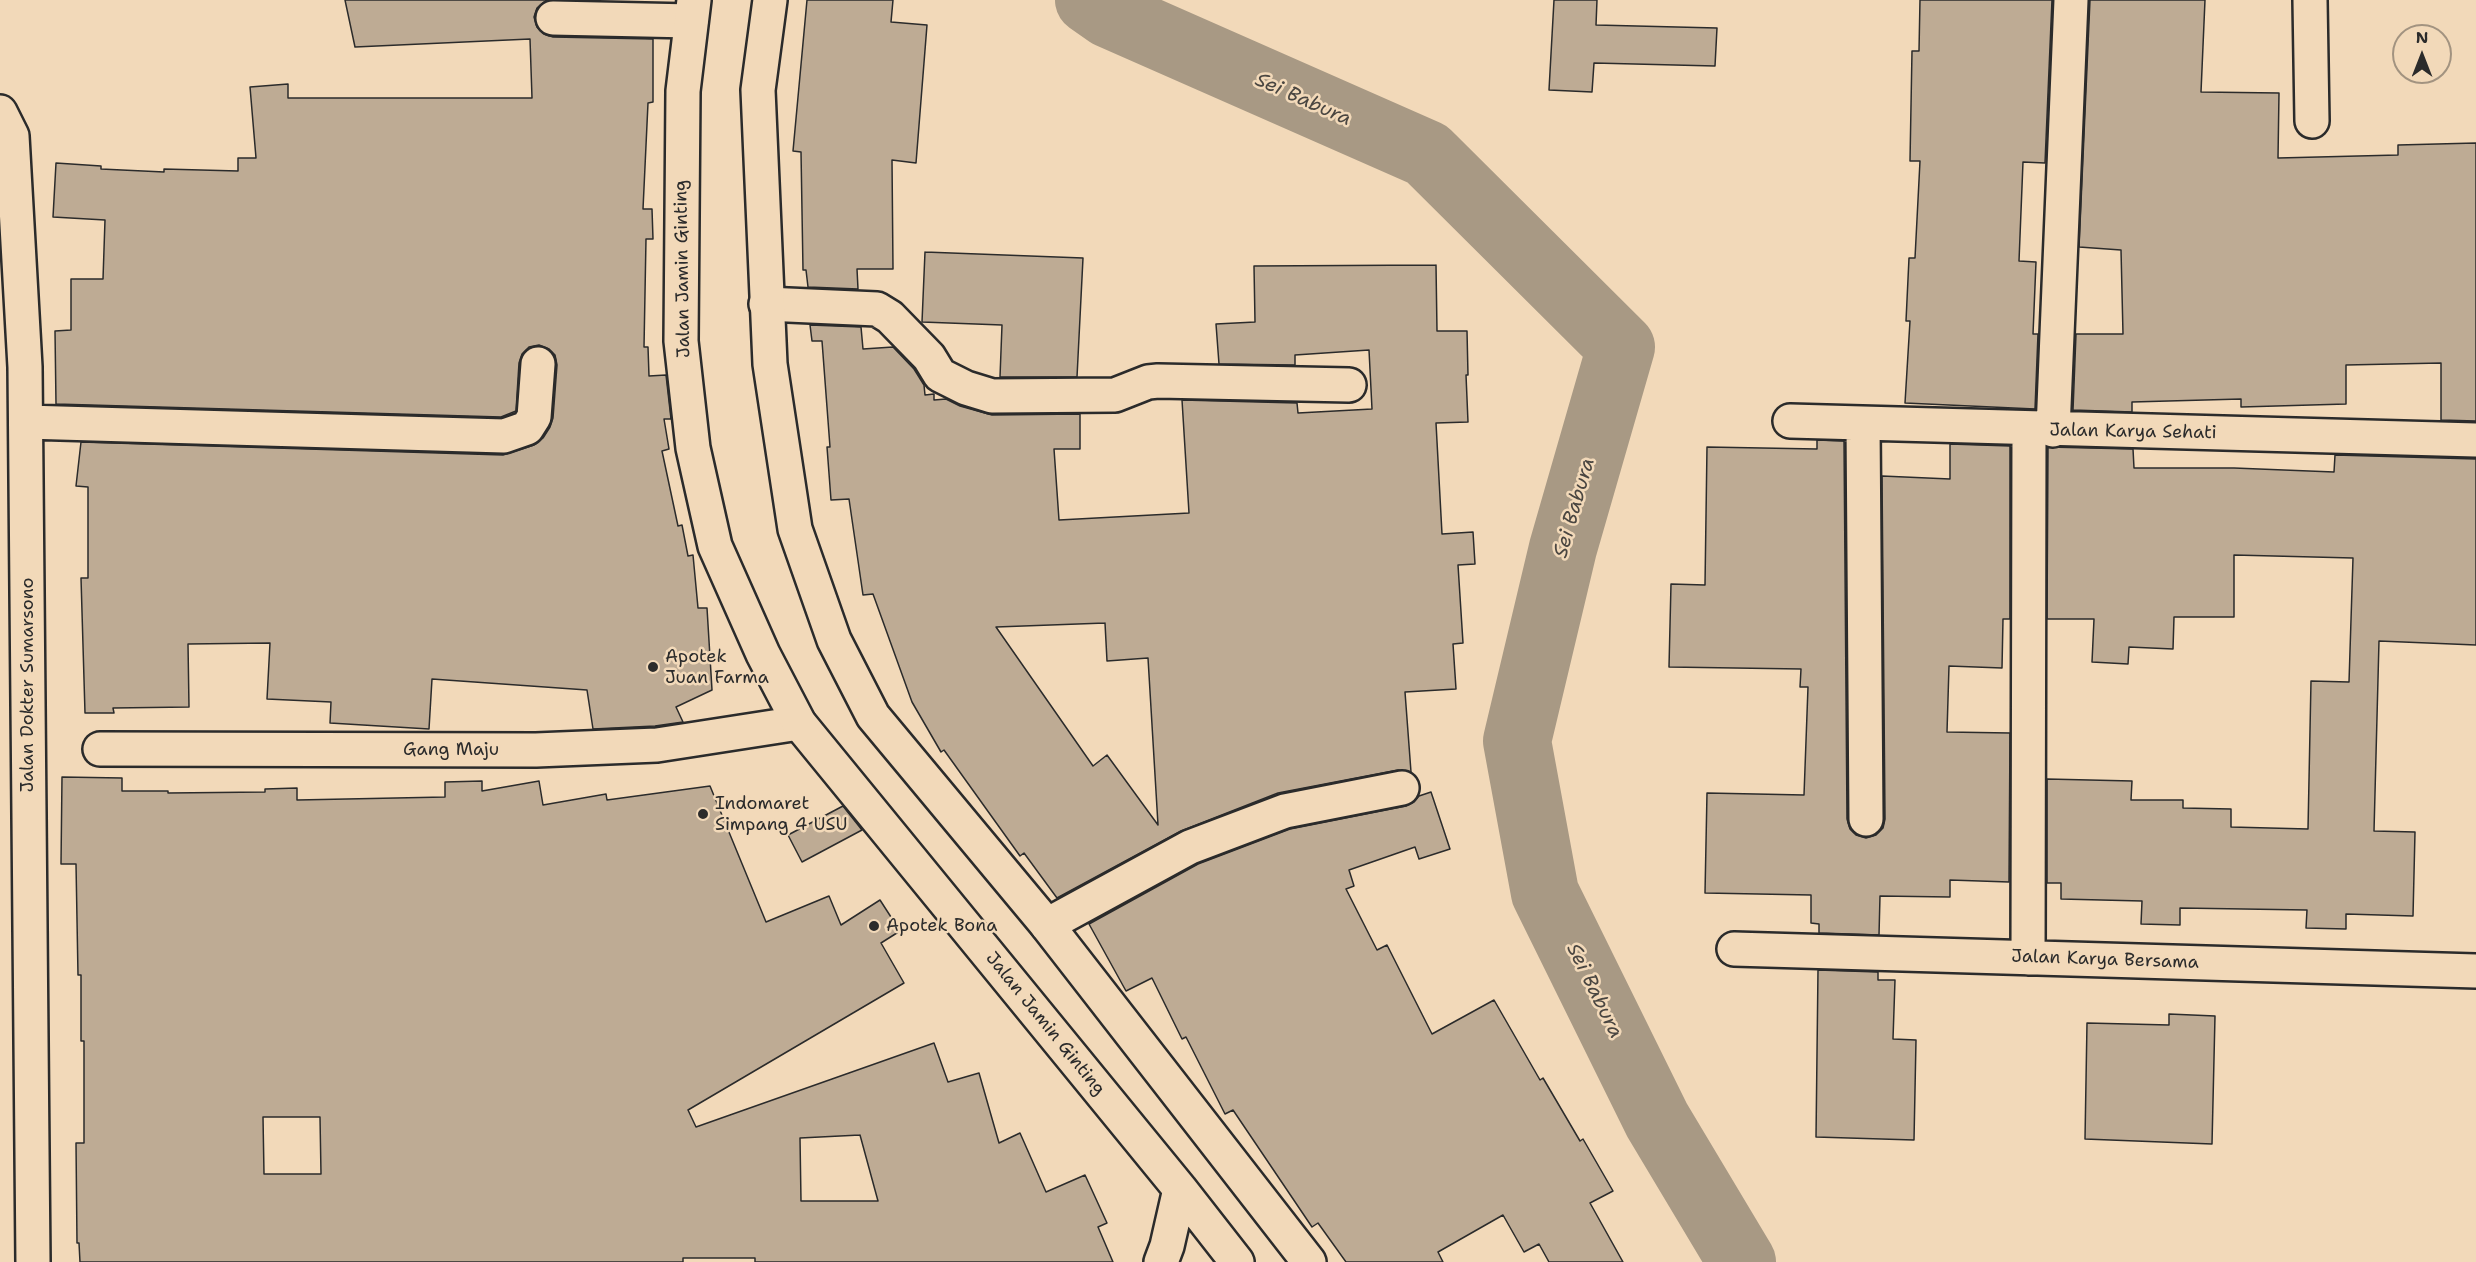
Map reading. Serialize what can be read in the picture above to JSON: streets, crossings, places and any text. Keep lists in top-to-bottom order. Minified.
{"streets":{"street":["Jalan Jamin Ginting","Jalan Karya Sehati","Jalan Dokter Sumarsono","Gang Maju","Jalan Karya Bersama"]},"crossings":[["Jalan Jamin Ginting","Gang Maju"]],"water":["Sei Babura"],"places":["Apotek Juan Farma","Indomaret Simpang 4 USU","Apotek Bona"],"north":"top"}
